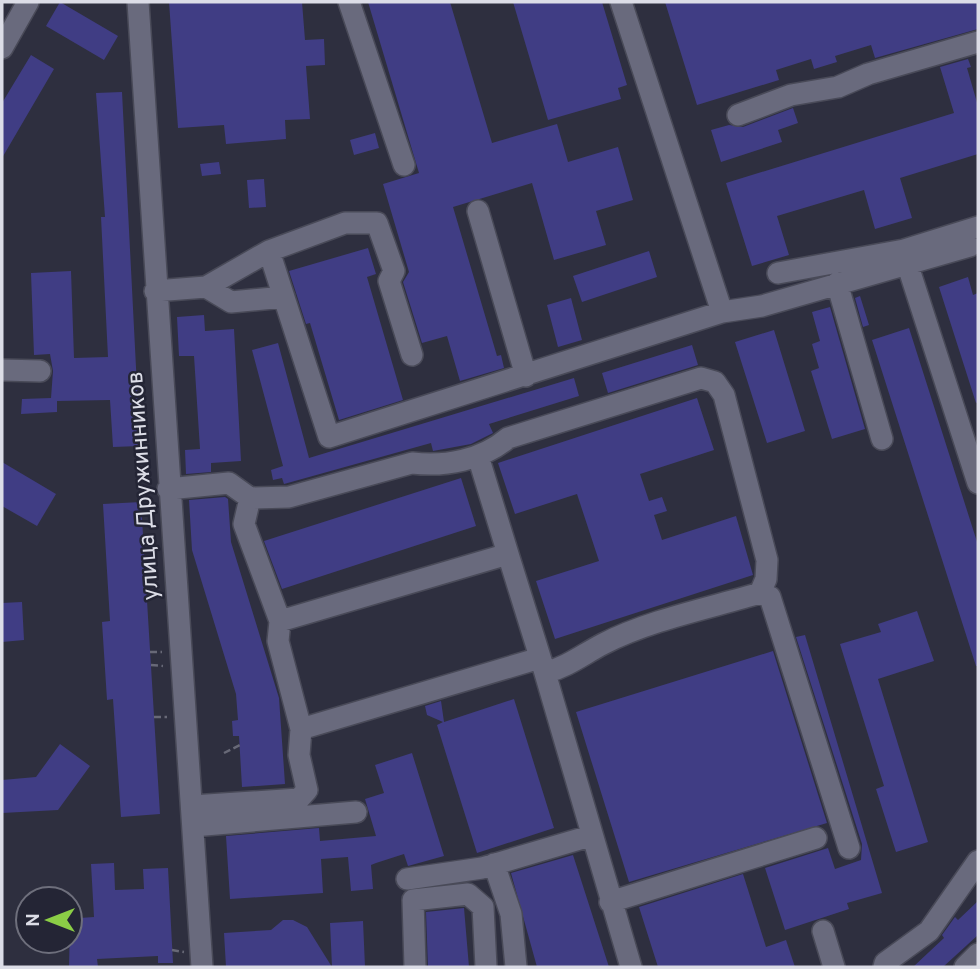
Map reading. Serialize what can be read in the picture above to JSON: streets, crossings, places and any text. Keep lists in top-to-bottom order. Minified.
{"streets":{"street":["улица Дружинников"]},"north":"left"}
